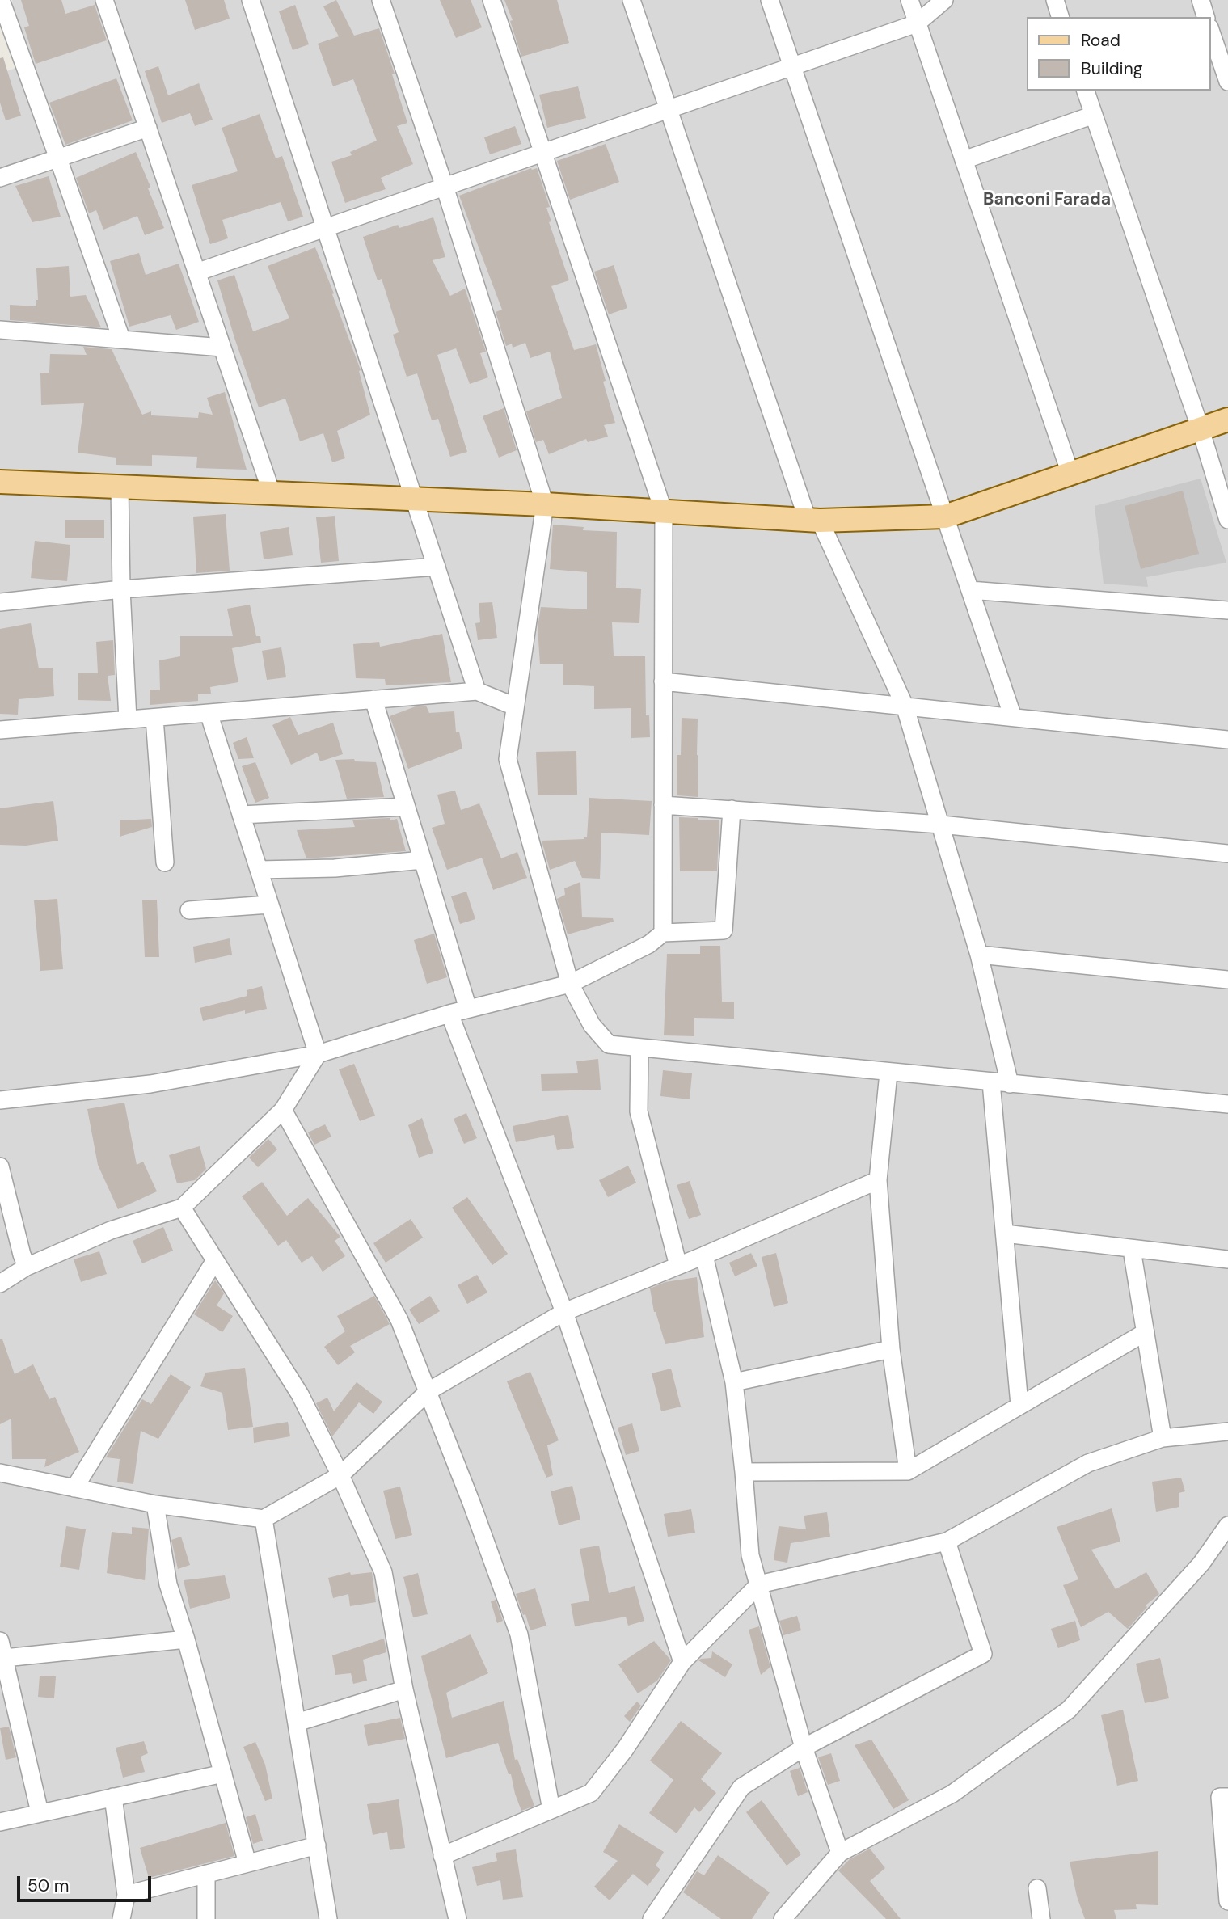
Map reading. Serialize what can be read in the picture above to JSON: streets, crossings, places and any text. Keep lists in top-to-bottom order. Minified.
{"districts":["Banconi Farada"],"legend":["Road","Building"],"scale_bar":"50 m"}
